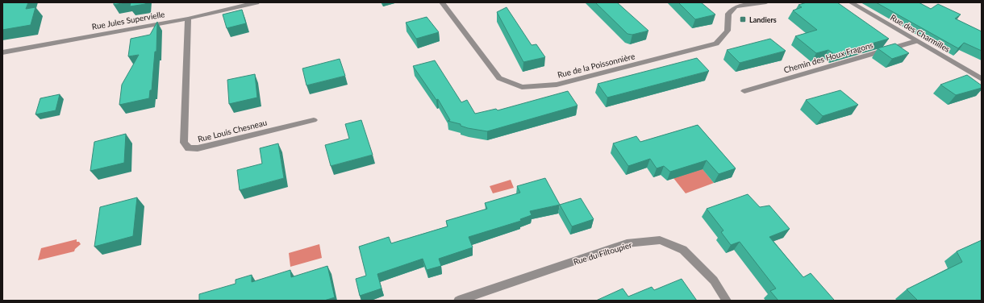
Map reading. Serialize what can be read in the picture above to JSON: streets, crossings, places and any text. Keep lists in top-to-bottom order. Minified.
{"streets":{"street":["Rue Jules Supervielle","Rue des Charmilles","Chemin des Houx Fragons","Rue de la Poissonnière","Rue Louis Chesneau","Rue du Filtoupier"]},"crossings":[["Rue Jules Supervielle","Rue Louis Chesneau"],["Rue des Charmilles","Chemin des Houx Fragons"]],"places":{"transit":["Landiers"]}}
